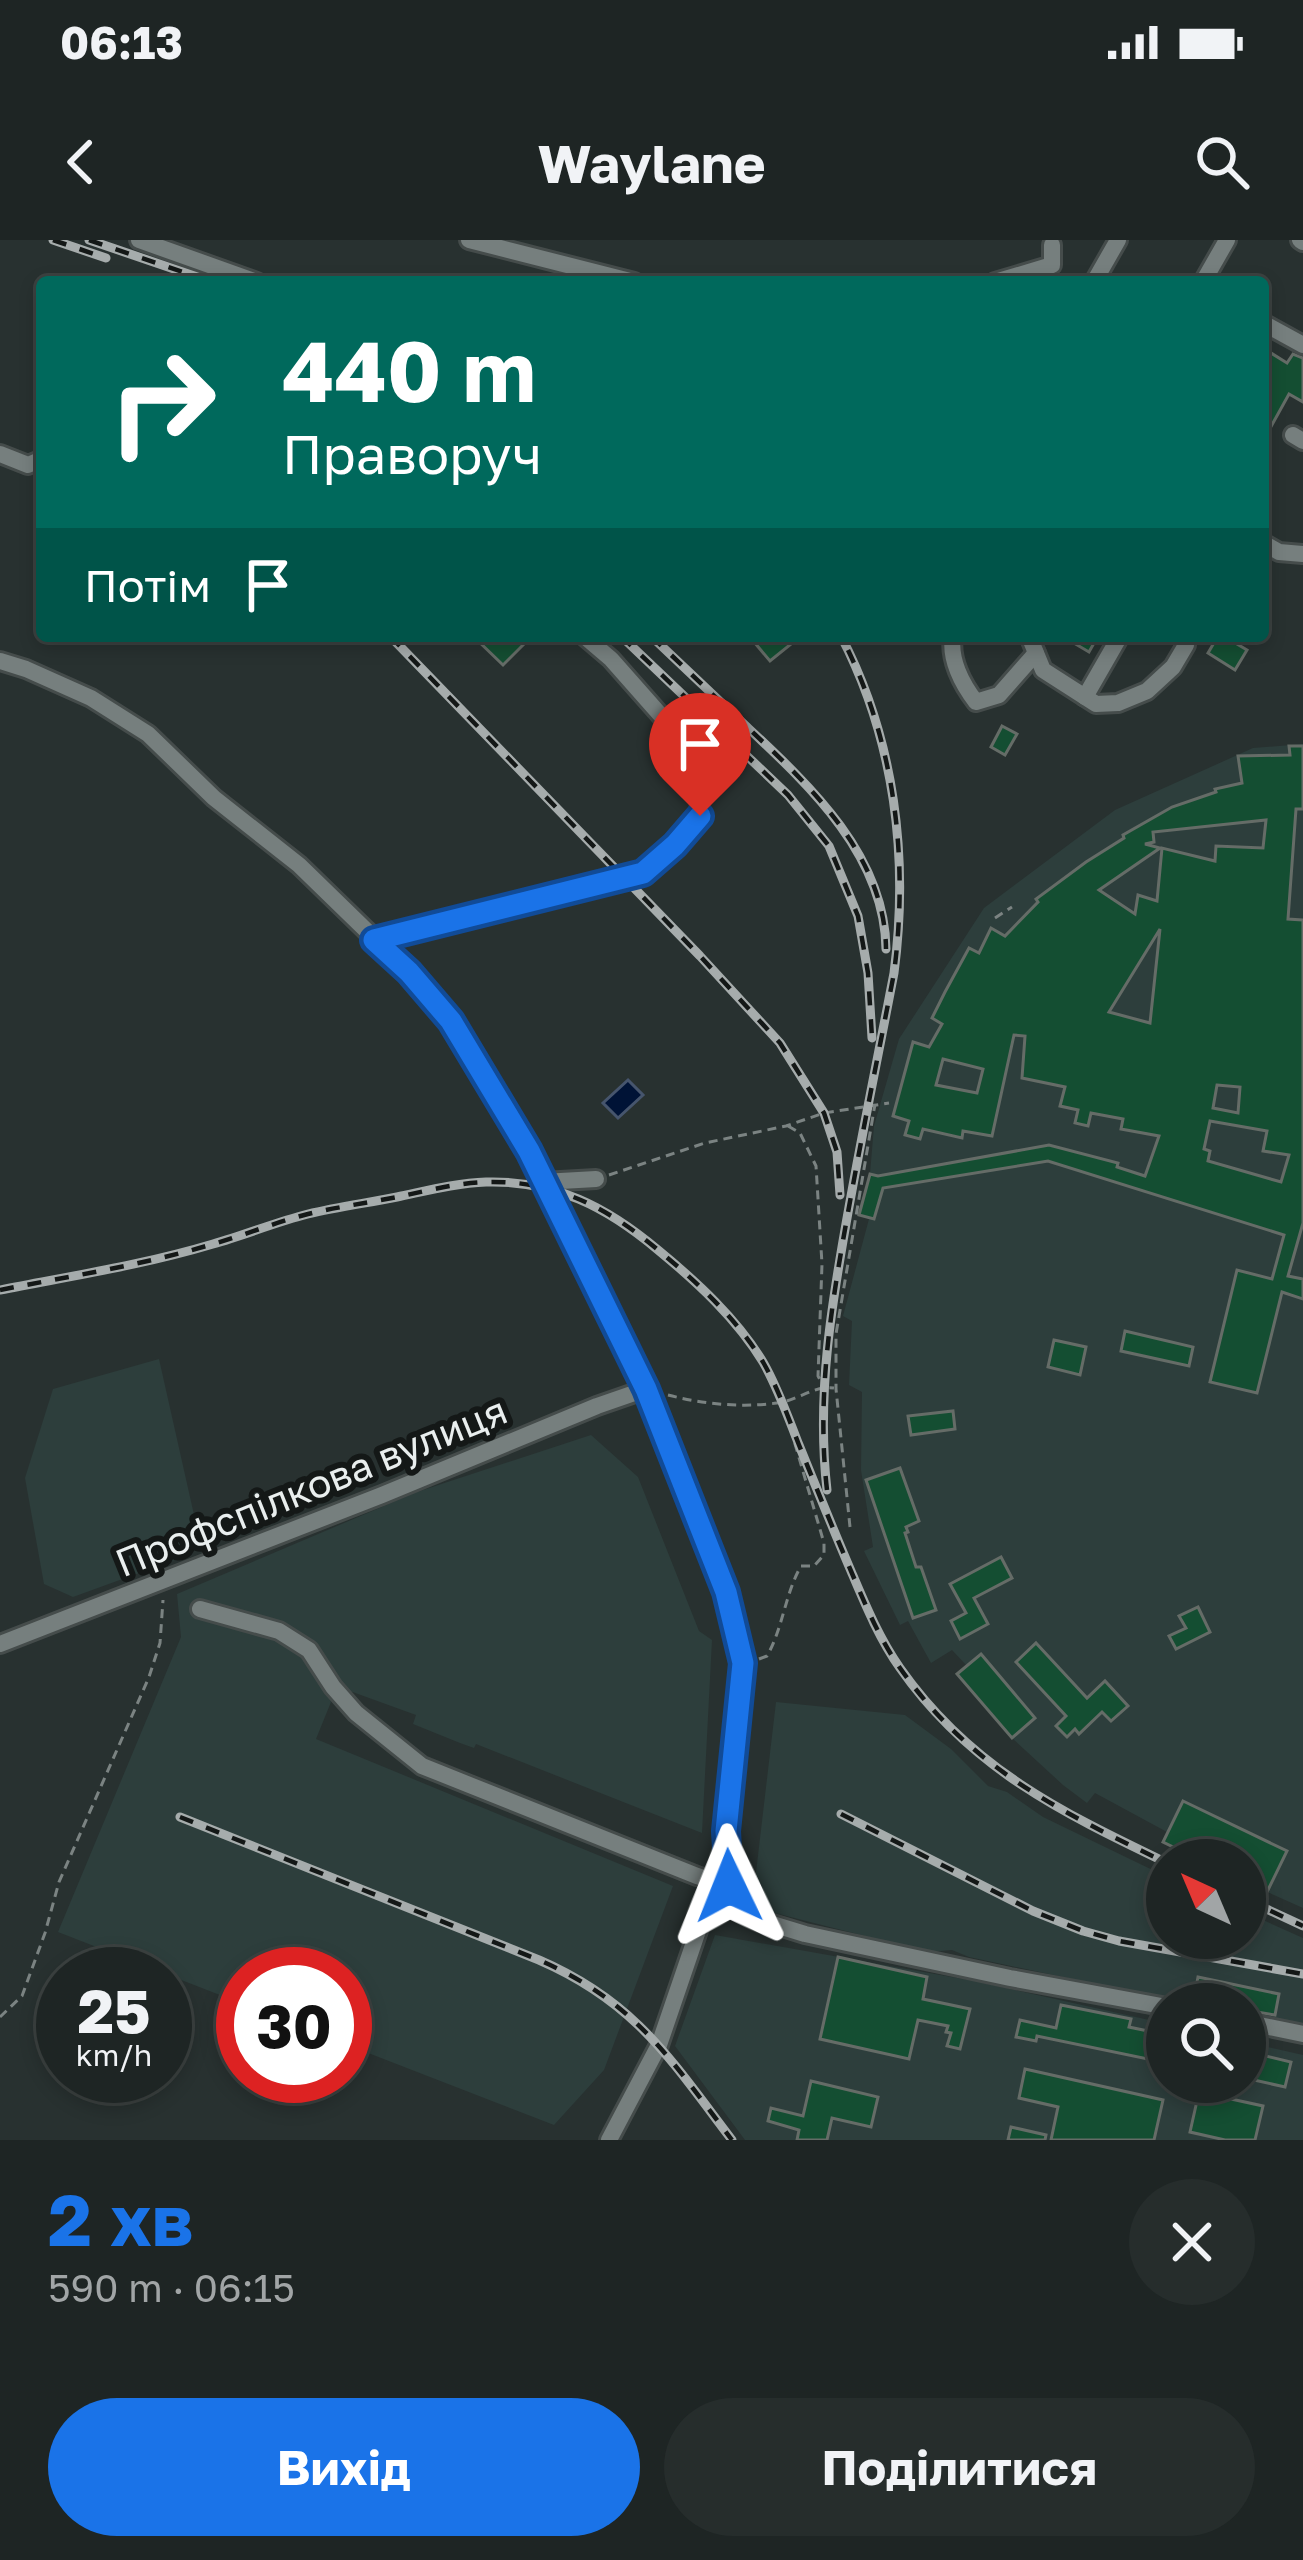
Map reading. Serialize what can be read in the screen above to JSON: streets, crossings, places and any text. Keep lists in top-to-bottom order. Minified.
{"streets":{"street":["Профспілкова вулиця"]},"north":"top left","page":{"status":"06:13","header":"Waylane","turn":["440 m","Праворуч"],"then":"Потім","speed":"25 km/h","limit":"30","heading":["2 хв","590 m · 06:15"],"buttons":["Вихід","Поділитися"]}}
